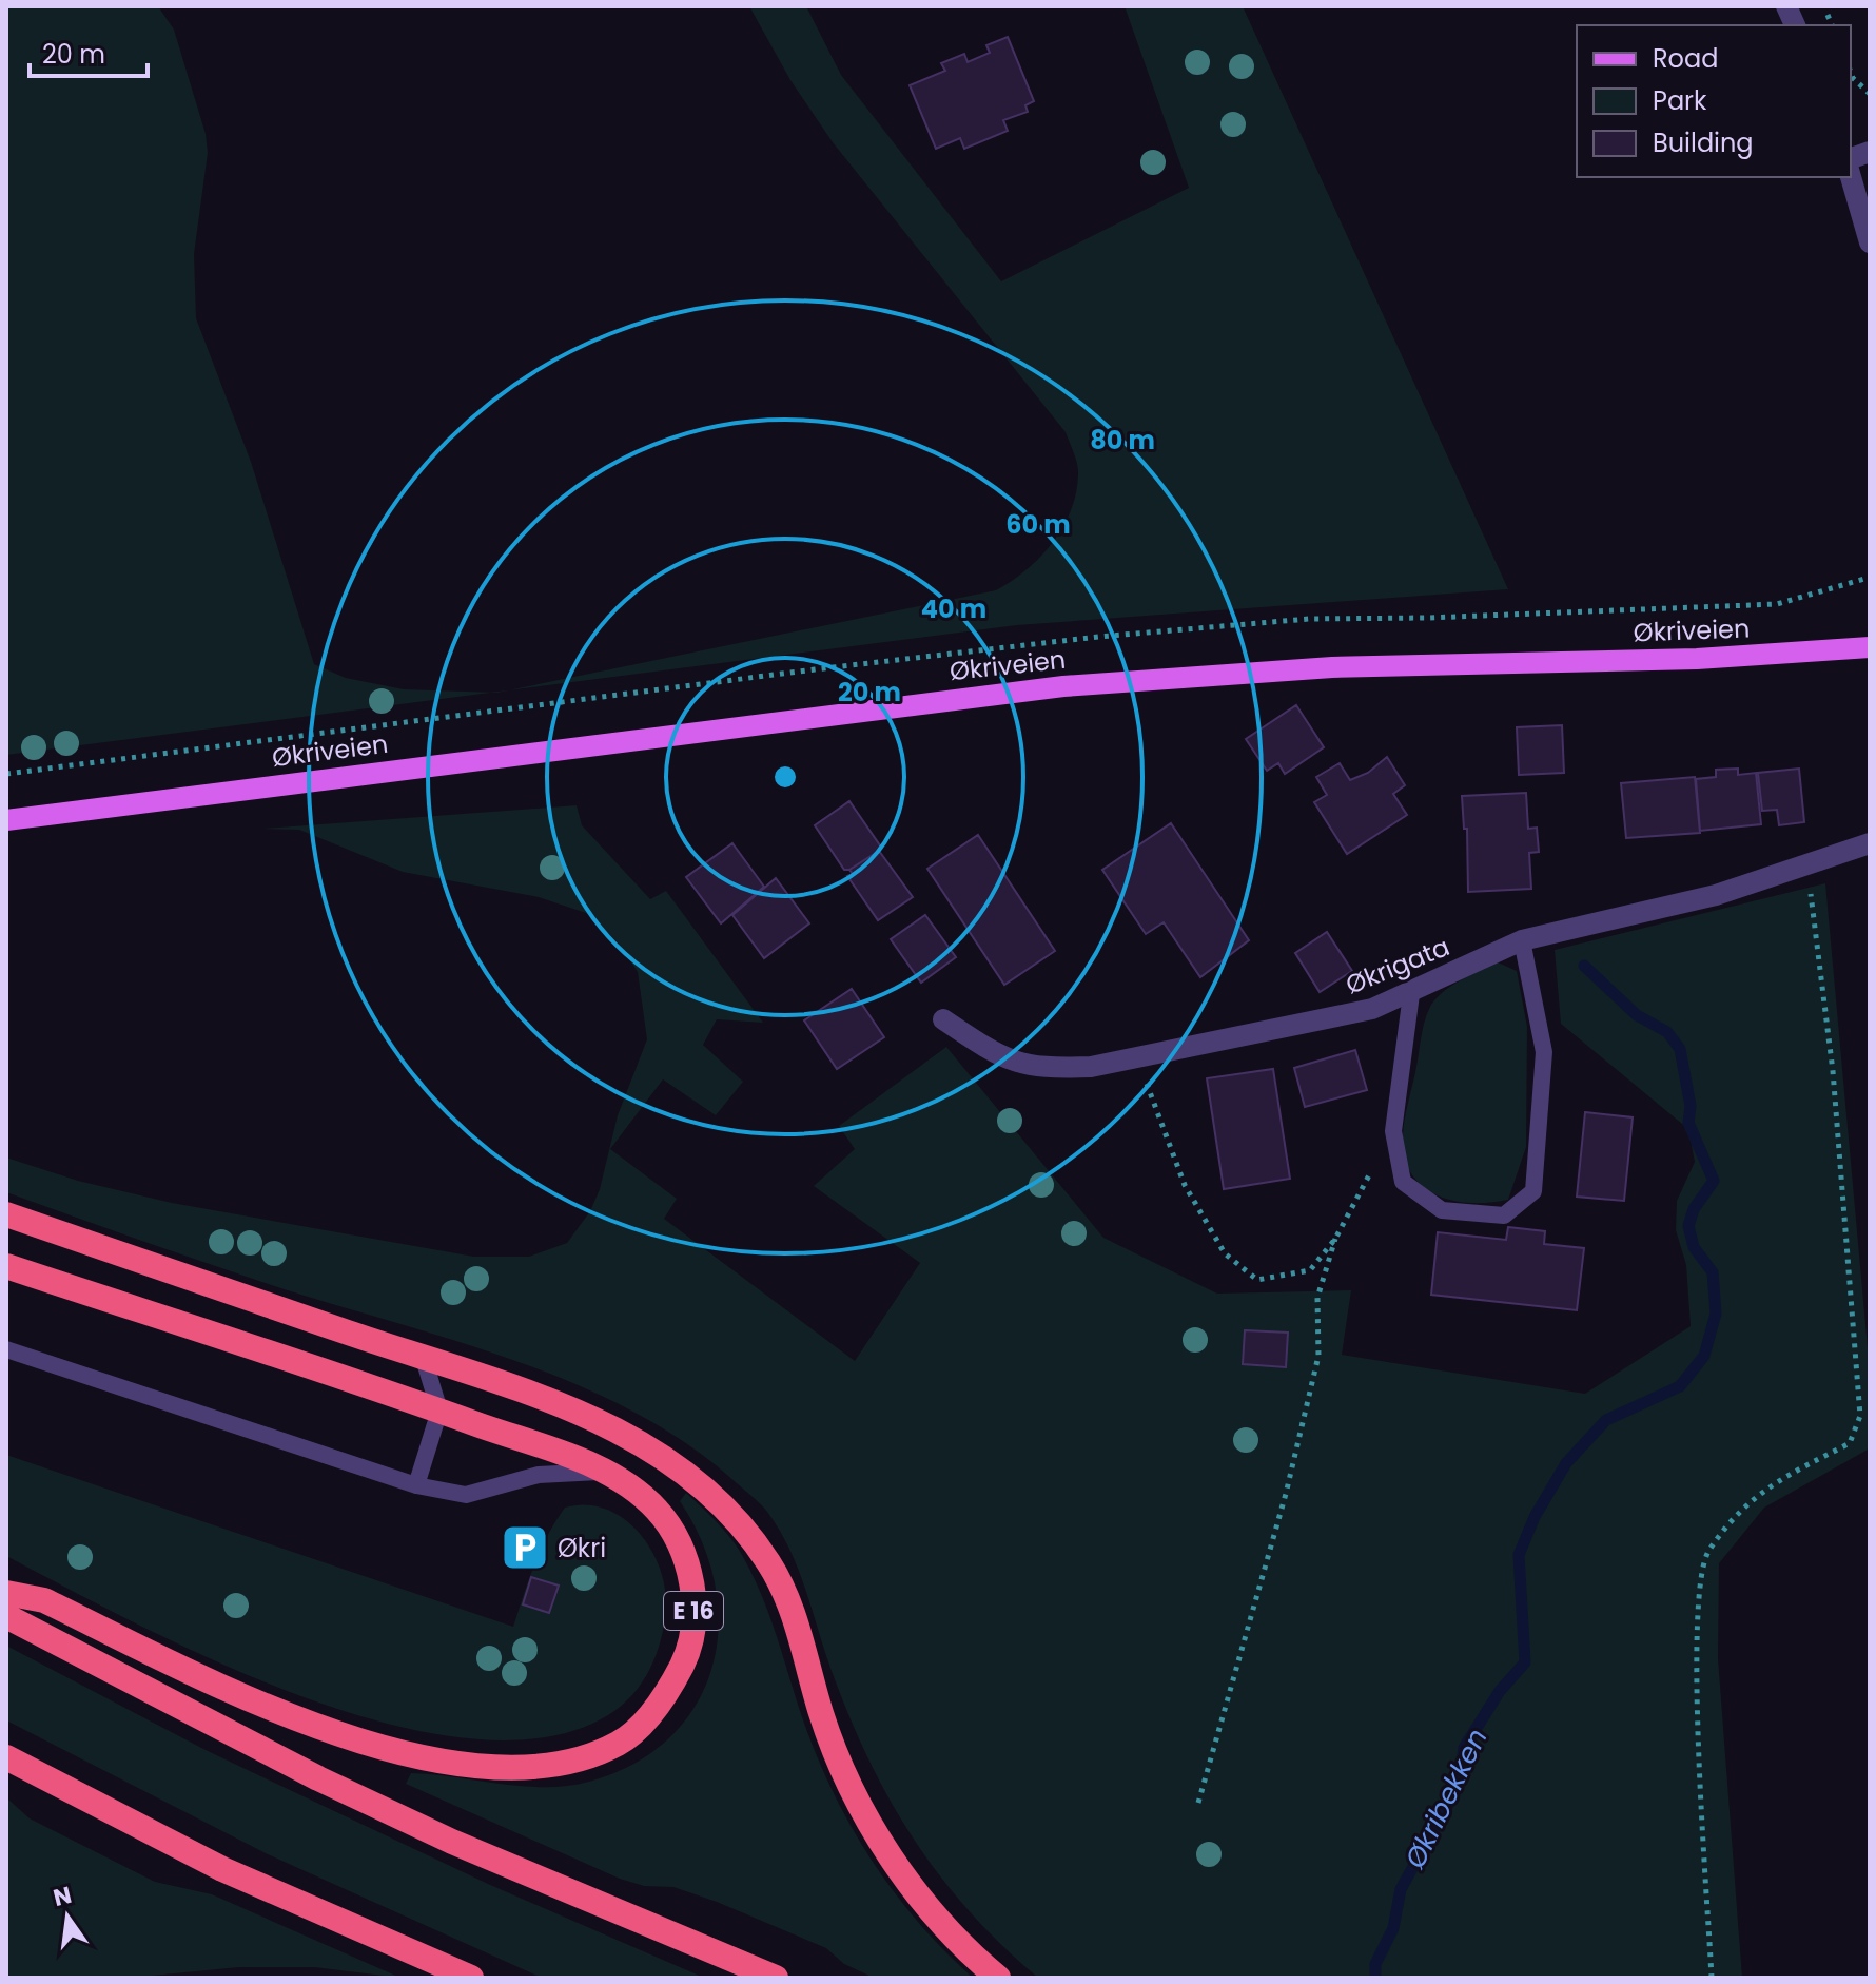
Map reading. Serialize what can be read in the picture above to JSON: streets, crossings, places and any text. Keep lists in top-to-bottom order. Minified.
{"streets":{"highway":["E 16"],"main road":["Økriveien"],"street":["Økrigata"]},"water":["Økribekken"],"places":{"parking":["Økri"]},"legend":["Road","Park","Building"],"scale_bar":"20 m","north":"top","rings":["80 m","60 m","40 m","20 m"]}
